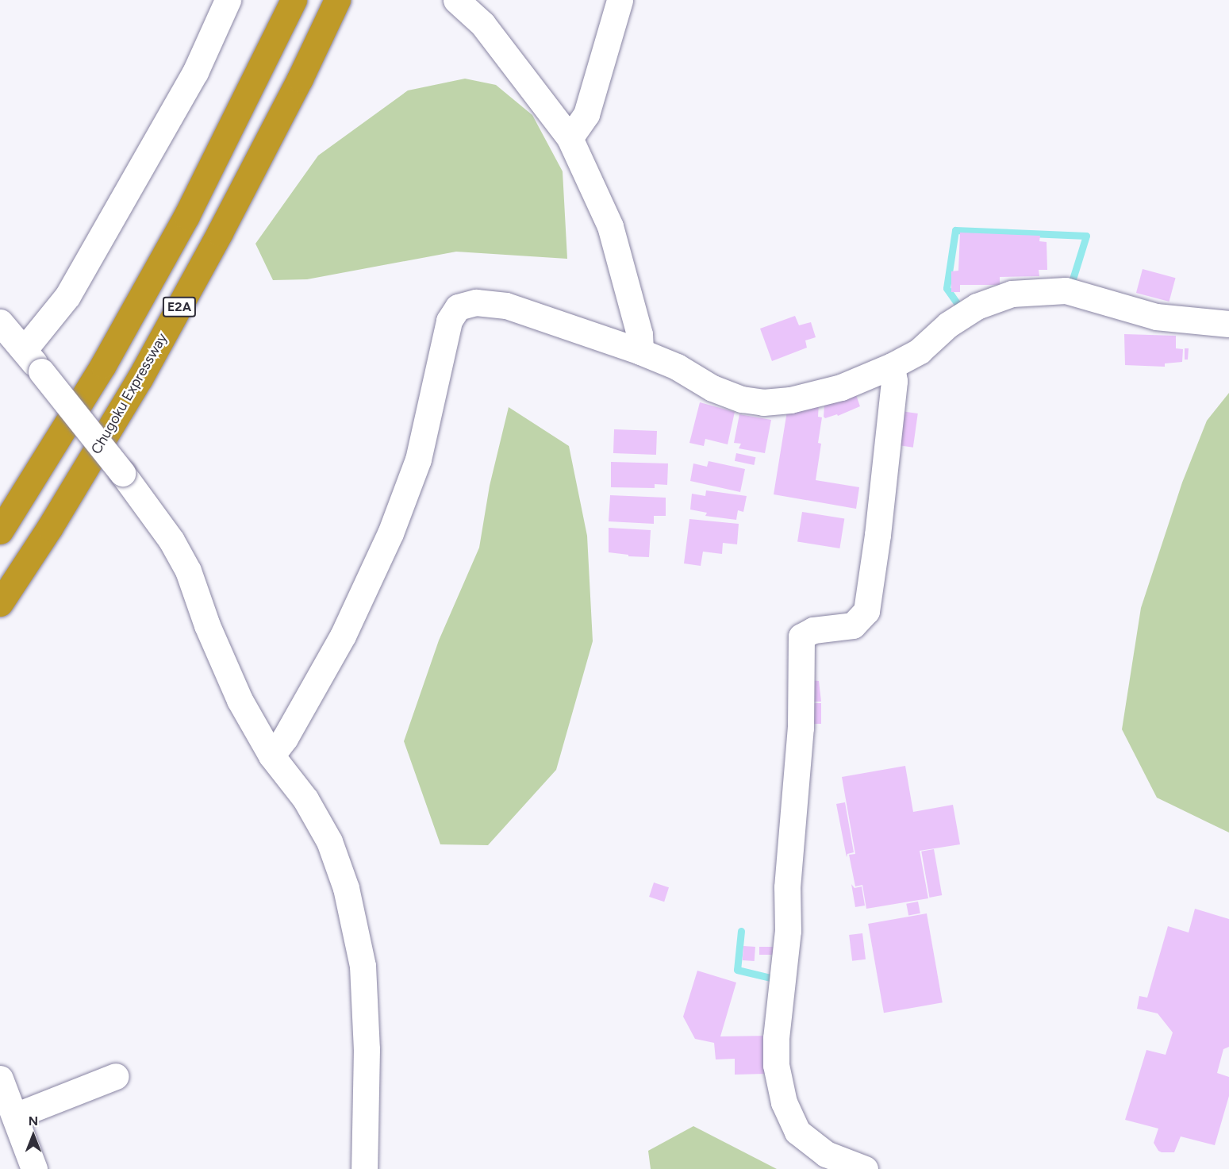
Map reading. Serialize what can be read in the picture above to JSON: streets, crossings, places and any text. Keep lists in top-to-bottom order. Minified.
{"streets":{"highway":["E2A","Chugoku Expressway"]},"north":"top"}
